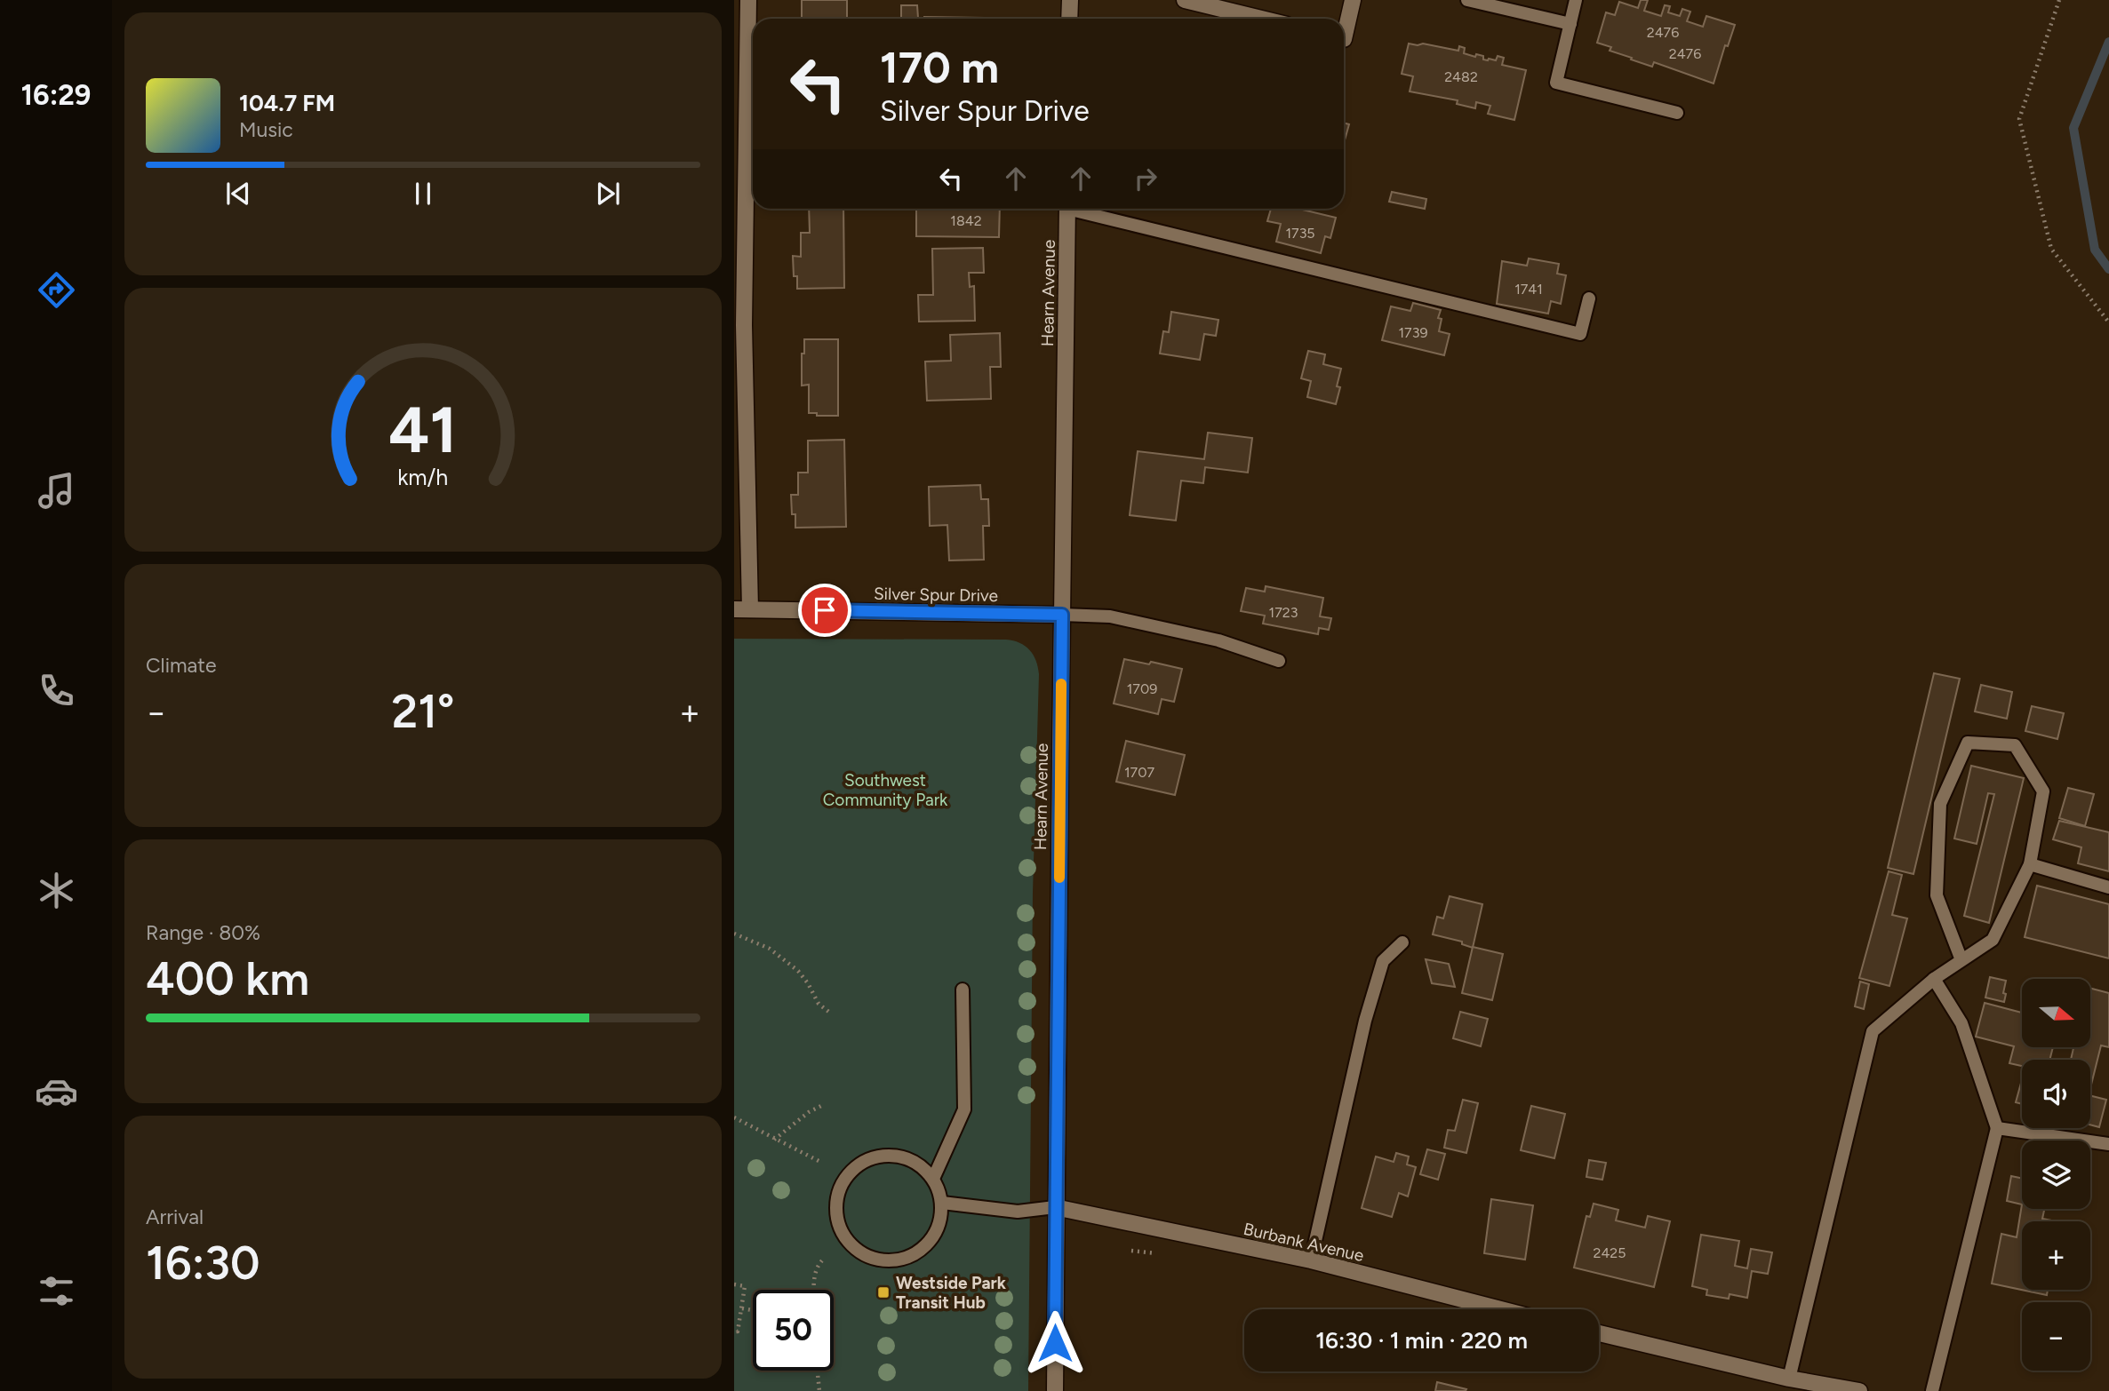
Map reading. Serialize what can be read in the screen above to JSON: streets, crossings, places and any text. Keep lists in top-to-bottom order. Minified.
{"streets":{"street":["Hearn Avenue","Silver Spur Drive","Burbank Avenue"]},"crossings":[["Hearn Avenue","Silver Spur Drive"],["Hearn Avenue","Burbank Avenue"]],"parks":["Southwest Community Park"],"places":{"transit":["Westside Park Transit Hub"]},"house_numbers":["2476","2476","2482","1842","1735","1741","1739","1723","1709","1707","2425"],"north":"right","page":{"tabs":"16:29","turn":["170 m","Silver Spur Drive"],"song":["104.7 FM","Music"],"tile":["Climate",["Range · 80%","400 km"],["Arrival","16:30"]],"heat":["−","21°","+"],"map_buttons":["+","−"],"limit":"50","trip":"16:30 · 1 min · 220 m","gauge":["41","km/h"]}}
